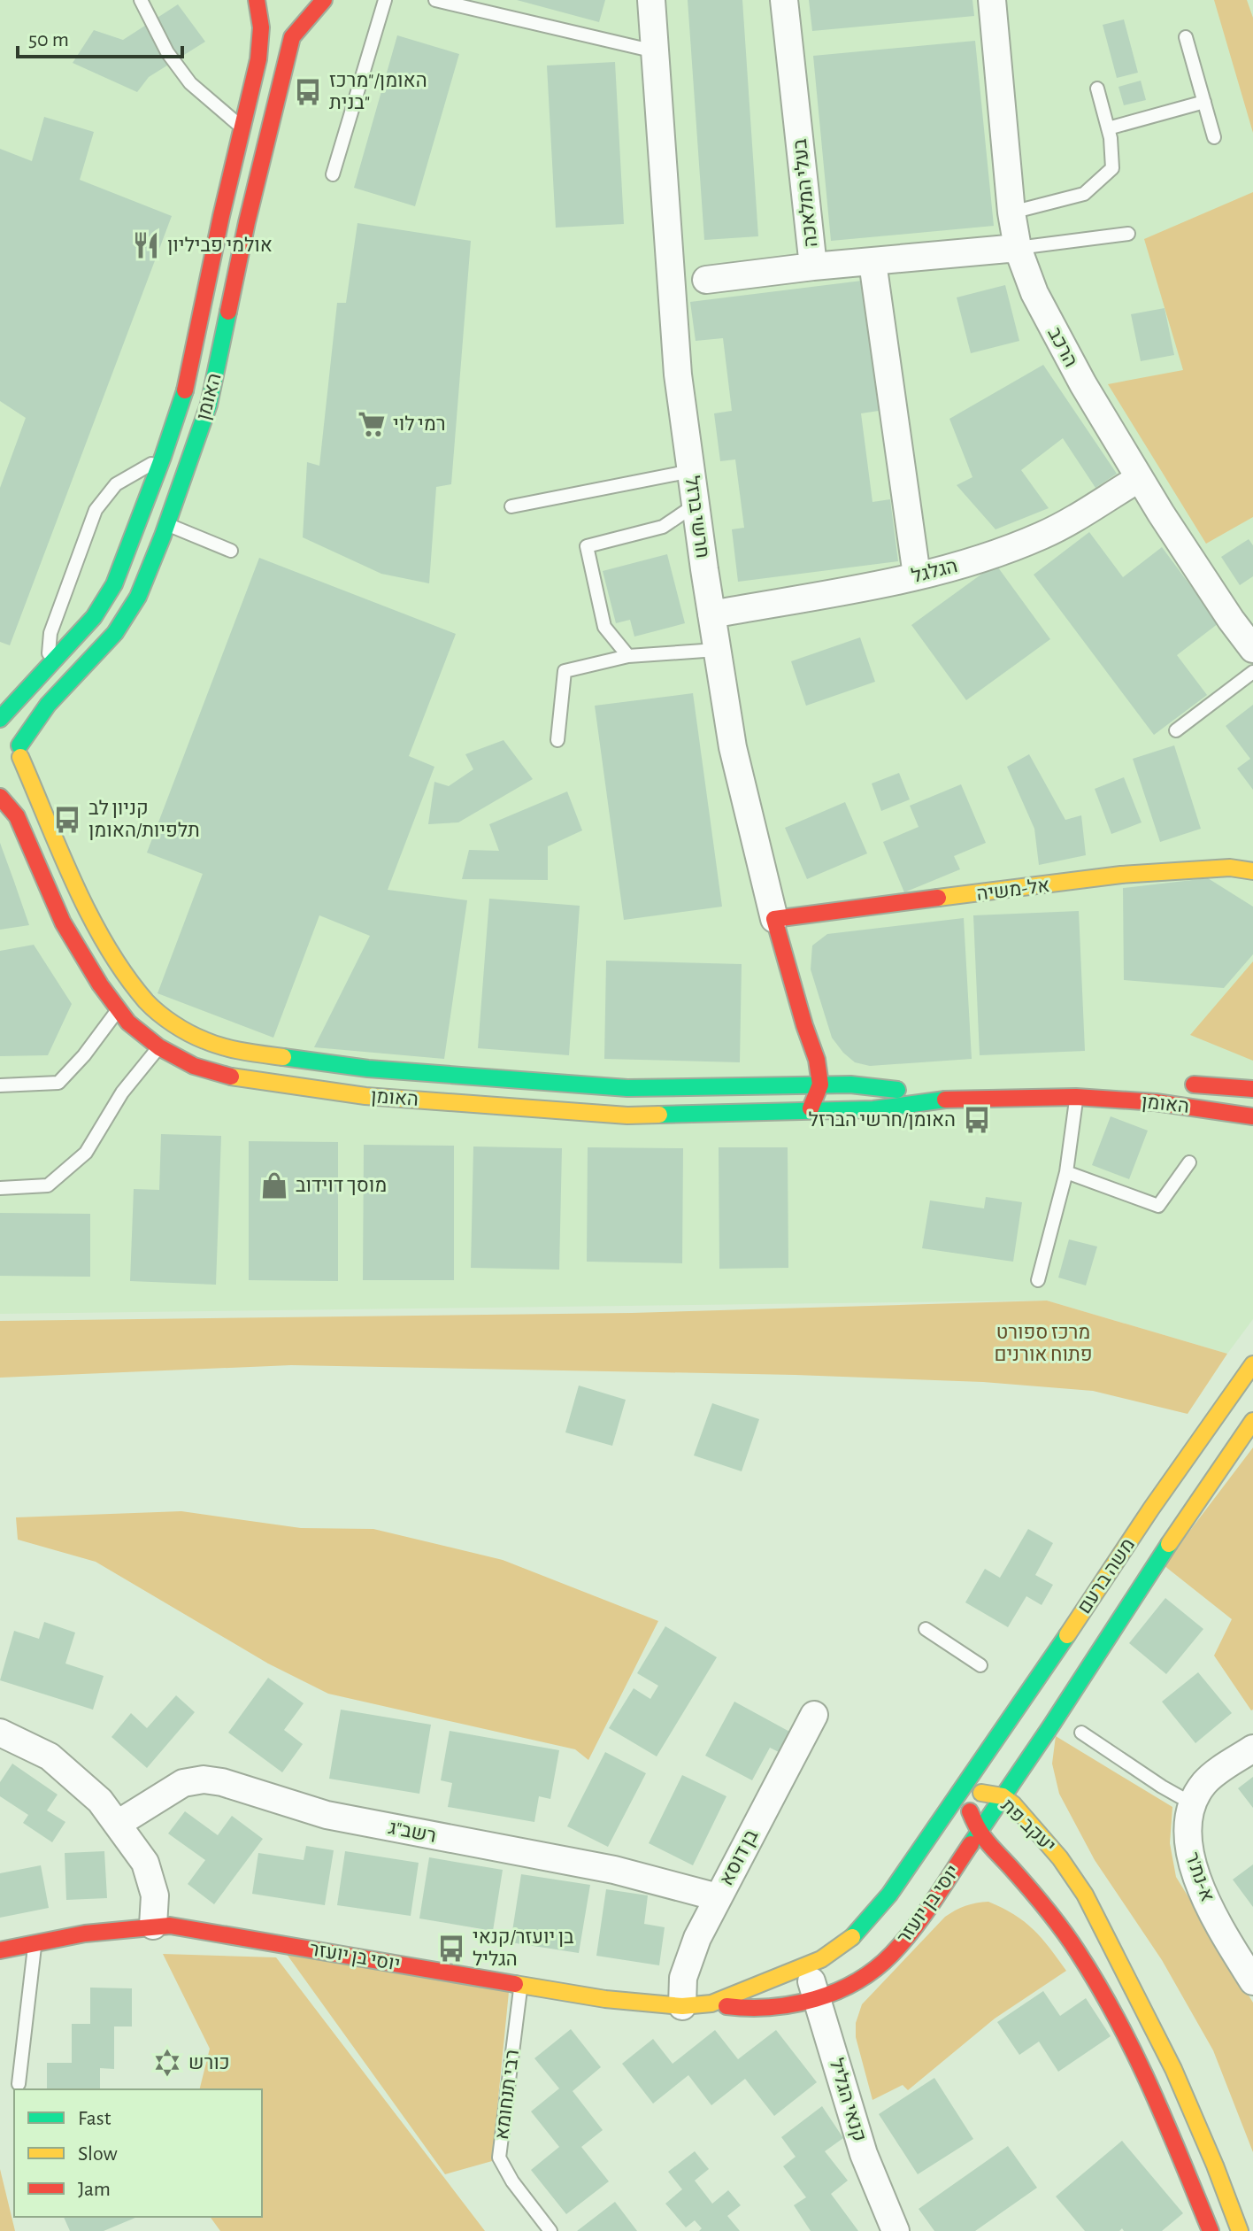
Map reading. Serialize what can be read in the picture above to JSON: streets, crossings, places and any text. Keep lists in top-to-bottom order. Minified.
{"streets":{"street":["בעלי המלאכה","הרכב","האומן","חרשי ברזל","הגלגל","אל-משיה","משה ברעם","יעקב פת","רשב\"ג","בן דוסא","א-נת'ר","יוסי בן יועזר","קנאי הגליל"],"lane":["רבי תנחומא"]},"crossings":[["בעלי המלאכה","הרכב"],["הרכב","הגלגל"],["האומן","חרשי ברזל"],["חרשי ברזל","הגלגל"],["חרשי ברזל","אל-משיה"],["משה ברעם","יעקב פת"],["משה ברעם","יוסי בן יועזר"],["יעקב פת","יוסי בן יועזר"],["רשב\"ג","בן דוסא"],["בן דוסא","יוסי בן יועזר"],["יוסי בן יועזר","רבי תנחומא"],["יוסי בן יועזר","קנאי הגליל"]],"parks":["מרכז ספורט פתוח אורנים"],"places":{"bus stop":["האומן/\"מרכז בנית\"","קניון לב תלפיות/האומן","האומן/חרשי הברזל","בן יועזר/קנאי הגליל"],"restaurant":["אולמי פביליון"],"supermarket":["רמי לוי"],"shop":["מוסך דוידוב"],"synagogue":["כורש"]},"legend":["Fast","Slow","Jam"],"scale_bar":"50 m"}
